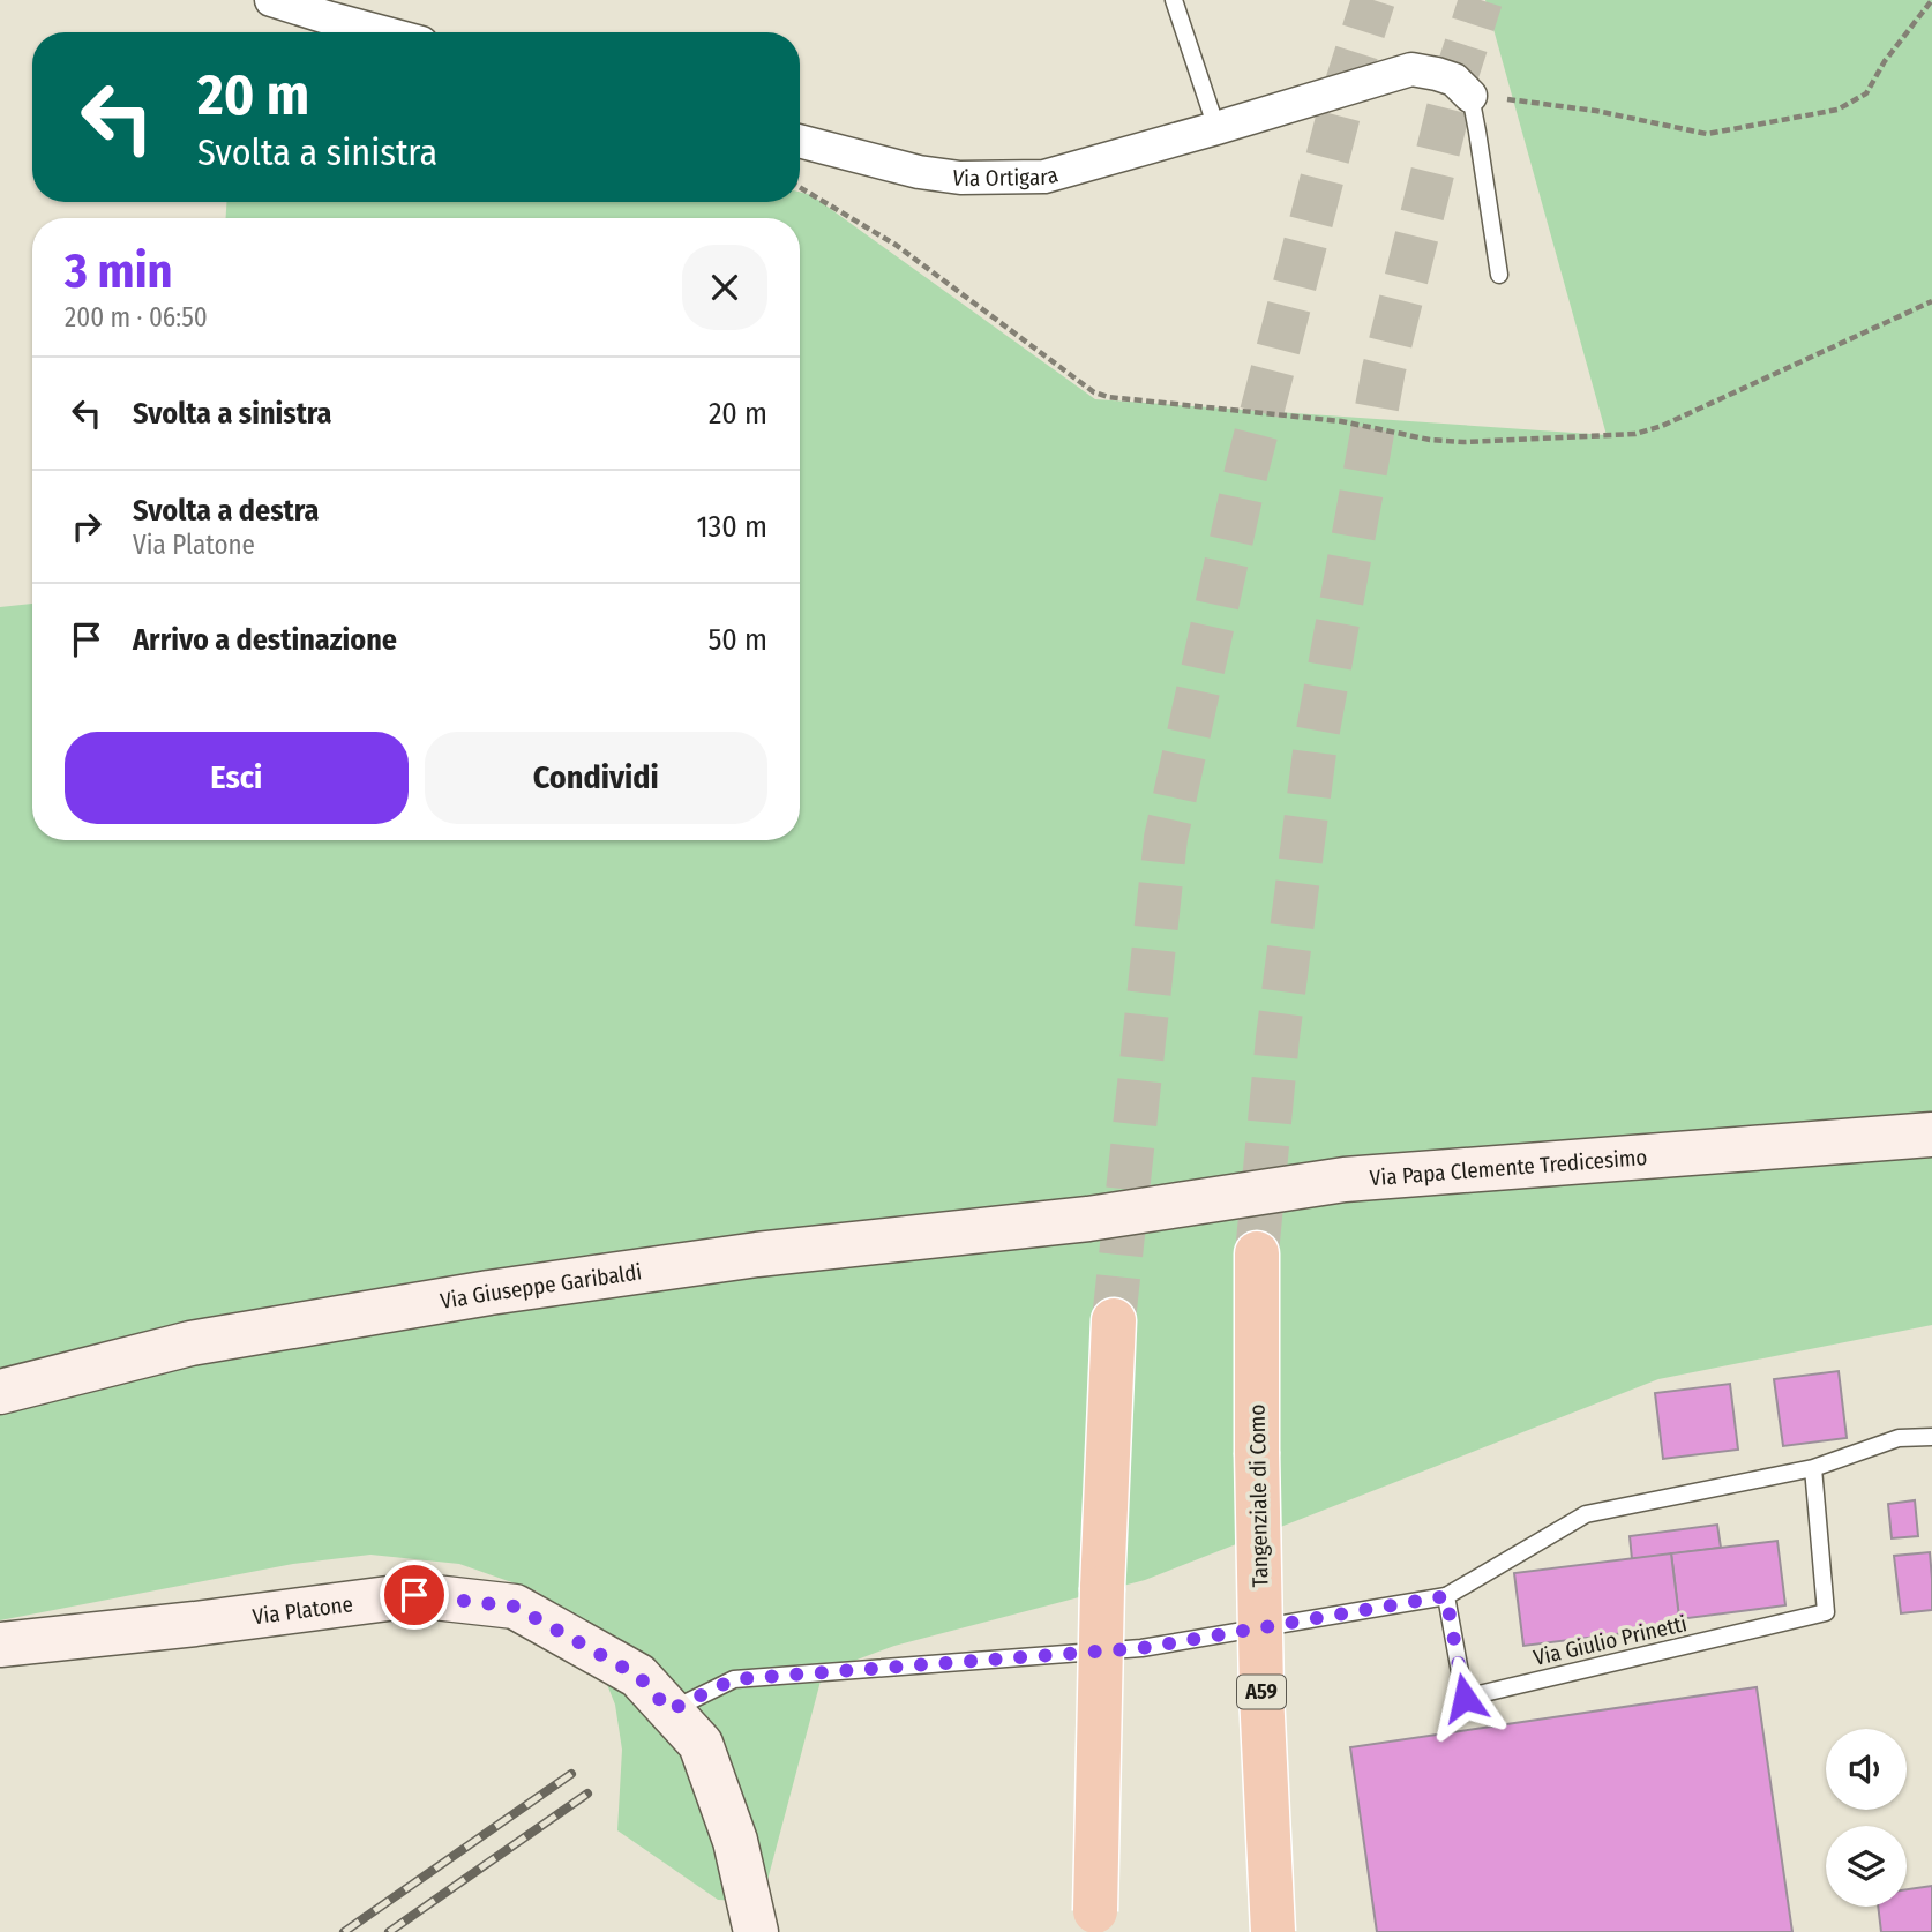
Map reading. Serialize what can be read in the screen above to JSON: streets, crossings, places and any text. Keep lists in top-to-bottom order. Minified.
{"streets":{"highway":["Tangenziale di Como","A59"],"street":["Via Ortigara","Via Papa Clemente Tredicesimo","Via Giuseppe Garibaldi","Via Platone"],"lane":["Via Giulio Prinetti"]},"crossings":[["Via Papa Clemente Tredicesimo","Via Giuseppe Garibaldi"]],"page":{"turn":["20 m","Svolta a sinistra"],"heading":["3 min","200 m · 06:50"],"list":[{"name":"Svolta a sinistra","value":"20 m"},{"name":"Svolta a destra","note":"Via Platone","value":"130 m"},{"name":"Arrivo a destinazione","value":"50 m"}],"buttons":["Esci","Condividi"]}}
